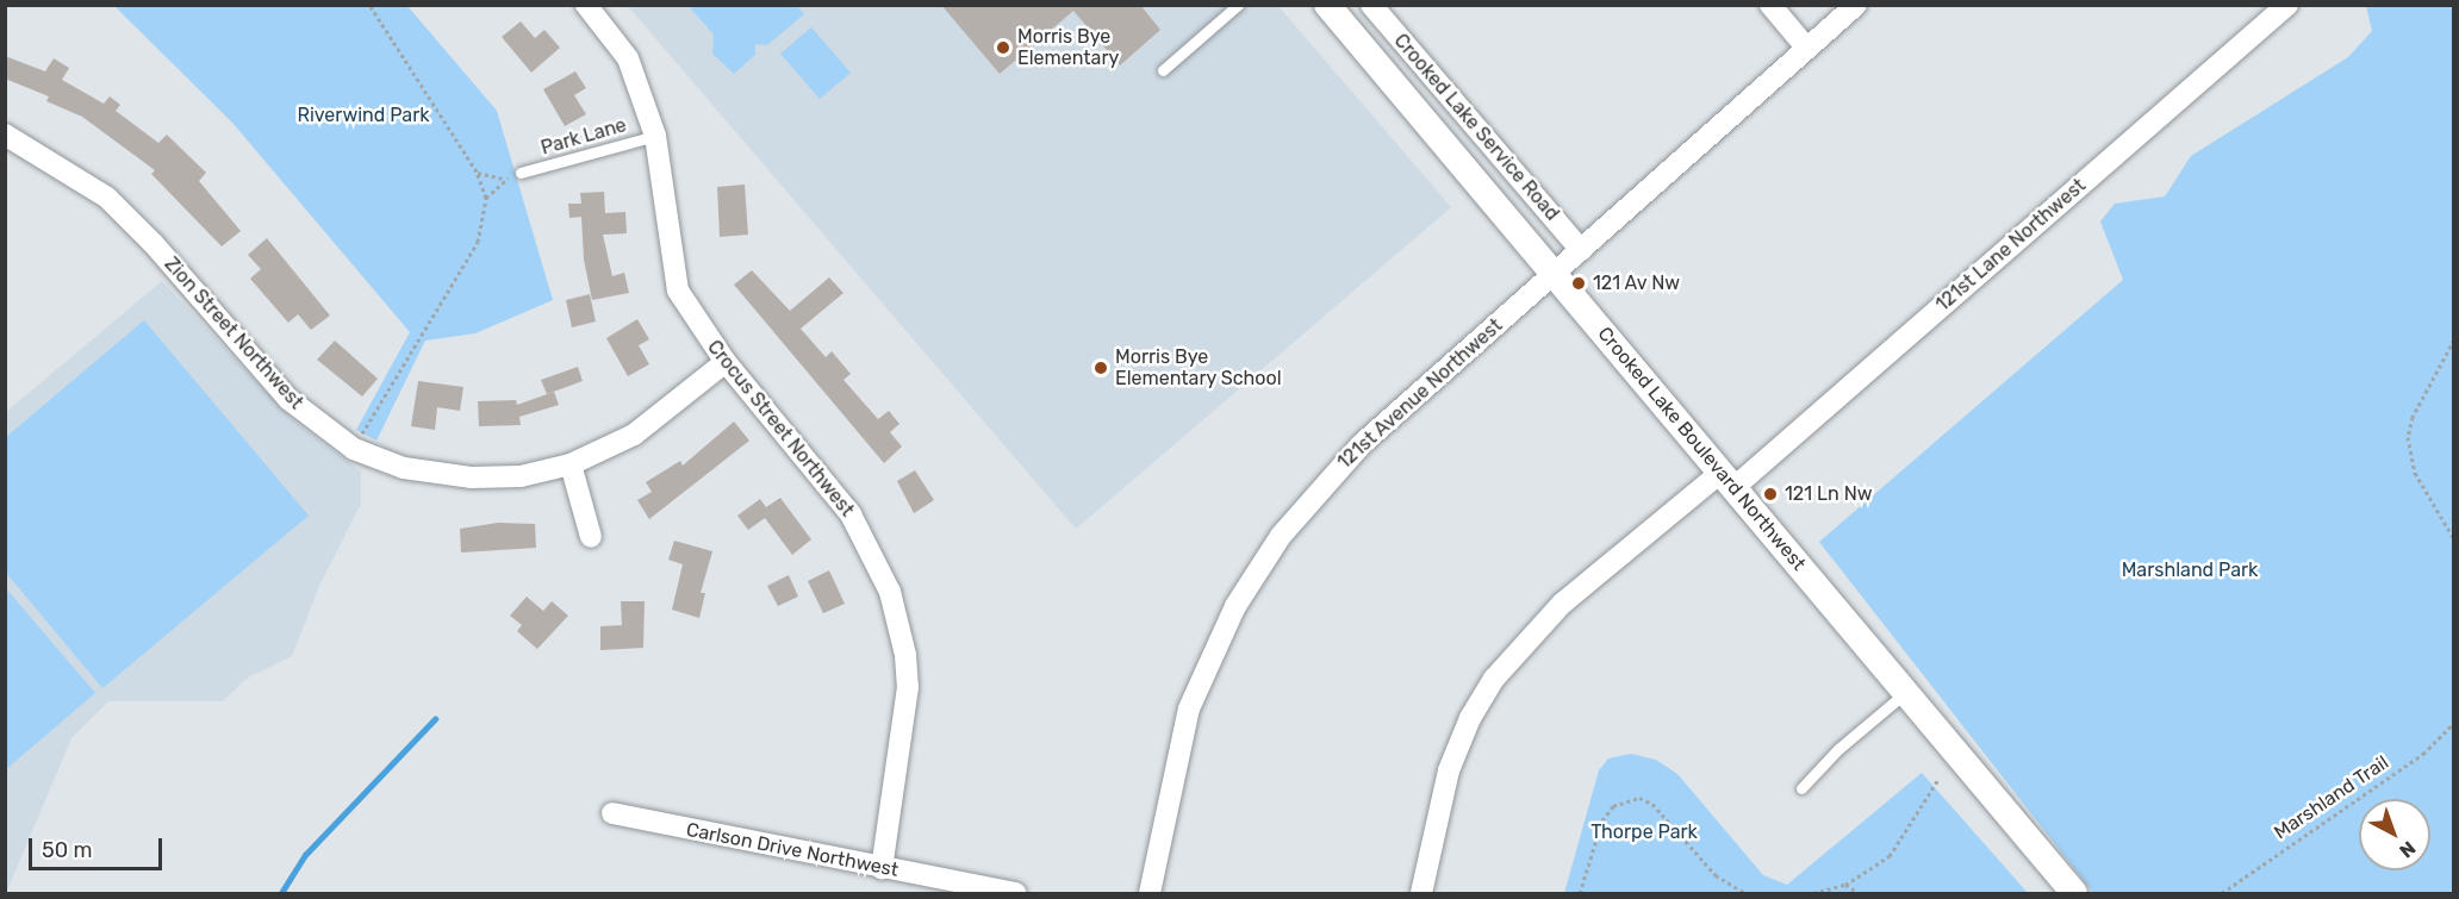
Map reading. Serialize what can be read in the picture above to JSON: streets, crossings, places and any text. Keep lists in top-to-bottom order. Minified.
{"streets":{"street":["Crooked Lake Service Road","121st Lane Northwest","Zion Street Northwest","121st Avenue Northwest","Crocus Street Northwest","Crooked Lake Boulevard Northwest","Carlson Drive Northwest"],"lane":["Park Lane"],"path":["Marshland Trail"]},"crossings":[["Crooked Lake Service Road","121st Avenue Northwest"],["Park Lane","Crocus Street Northwest"],["121st Lane Northwest","Crooked Lake Boulevard Northwest"],["Zion Street Northwest","Crocus Street Northwest"],["121st Avenue Northwest","Crooked Lake Boulevard Northwest"],["Crocus Street Northwest","Carlson Drive Northwest"]],"parks":["Riverwind Park","Marshland Park","Thorpe Park"],"places":["Morris Bye Elementary","121 Av Nw","Morris Bye Elementary School","121 Ln Nw"],"scale_bar":"50 m","north":"bottom right"}
